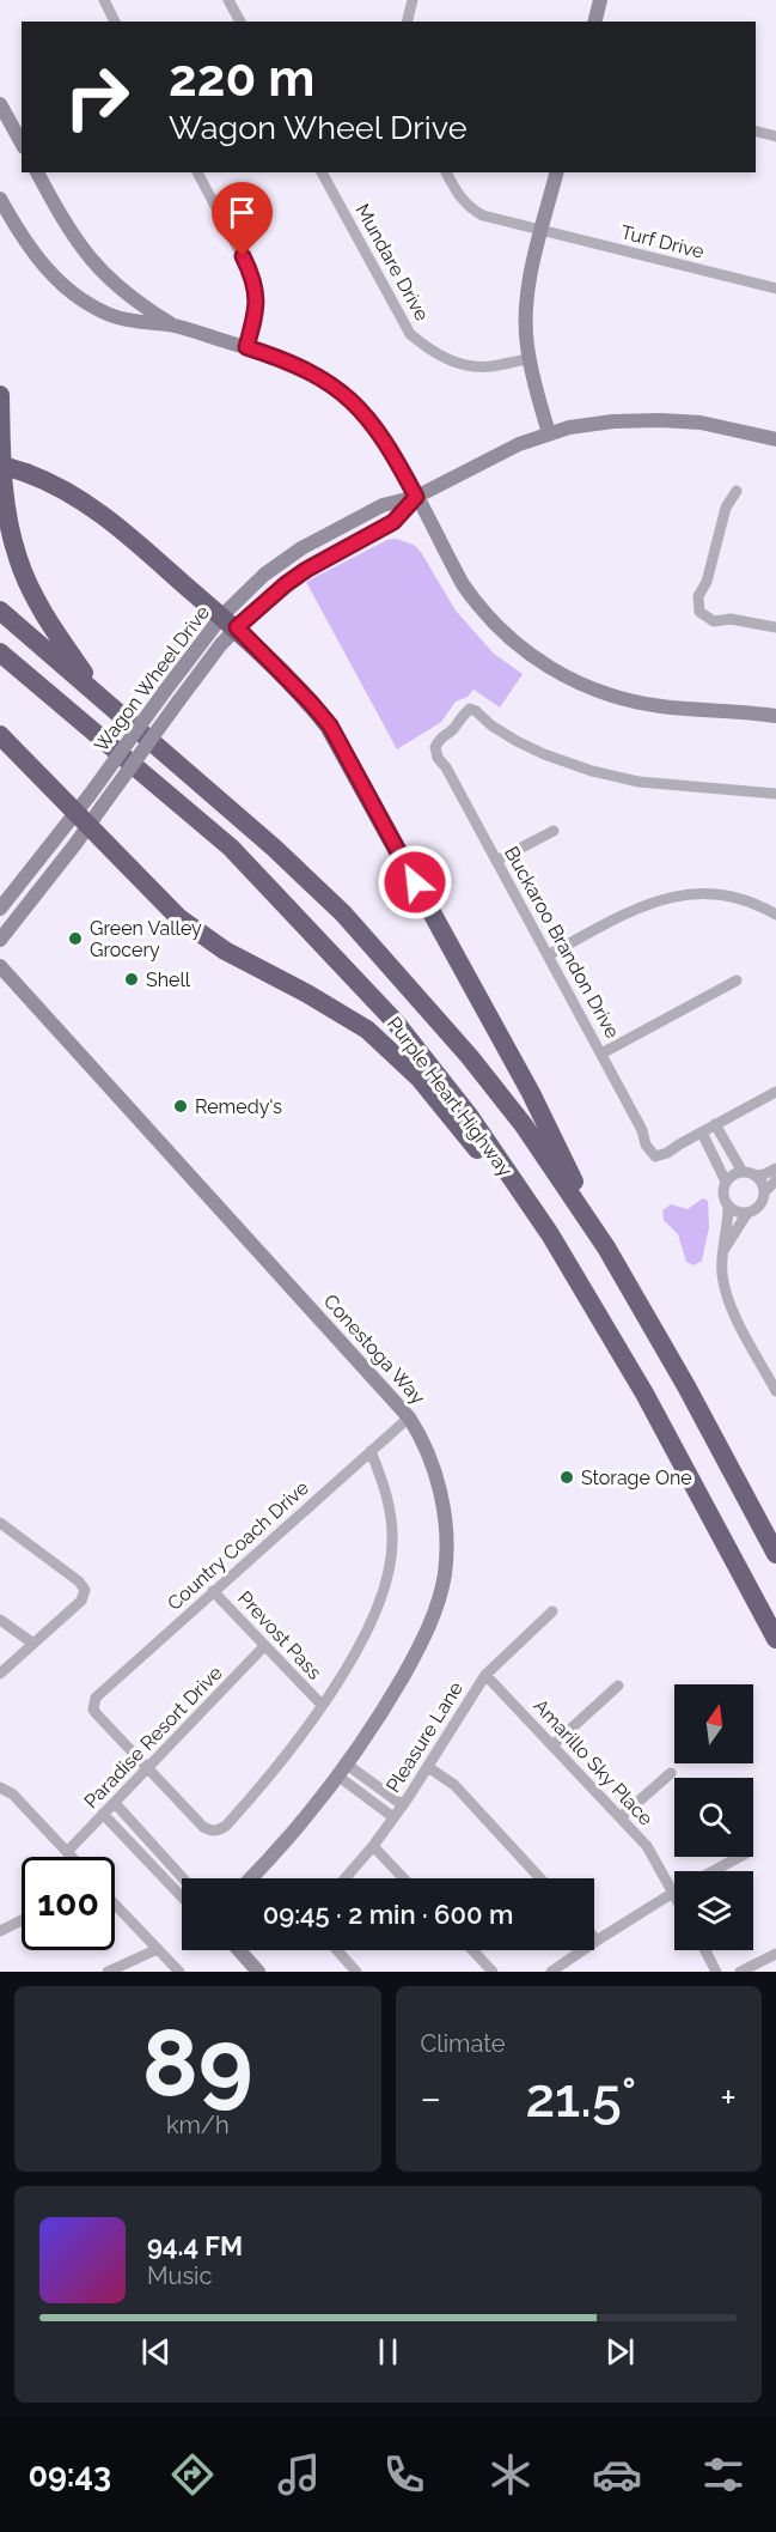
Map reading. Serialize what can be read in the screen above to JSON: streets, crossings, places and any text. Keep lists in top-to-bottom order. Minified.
{"streets":{"highway":["Purple Heart Highway"],"street":["Turf Drive","Mundare Drive","Wagon Wheel Drive","Buckaroo Brandon Drive","Conestoga Way","Country Coach Drive","Prevost Pass","Paradise Resort Drive","Pleasure Lane","Amarillo Sky Place"]},"crossings":[["Conestoga Way","Country Coach Drive"],["Country Coach Drive","Prevost Pass"],["Country Coach Drive","Paradise Resort Drive"],["Prevost Pass","Paradise Resort Drive"],["Pleasure Lane","Amarillo Sky Place"]],"places":["Green Valley Grocery","Shell","Remedy's","Storage One"],"north":"top","page":{"turn":["220 m","Wagon Wheel Drive"],"limit":"100","trip":"09:45 · 2 min · 600 m","tile":[["89","km/h"],"Climate"],"heat":["−","21.5°","+"],"song":["94.4 FM","Music"],"tabs":"09:43"}}
